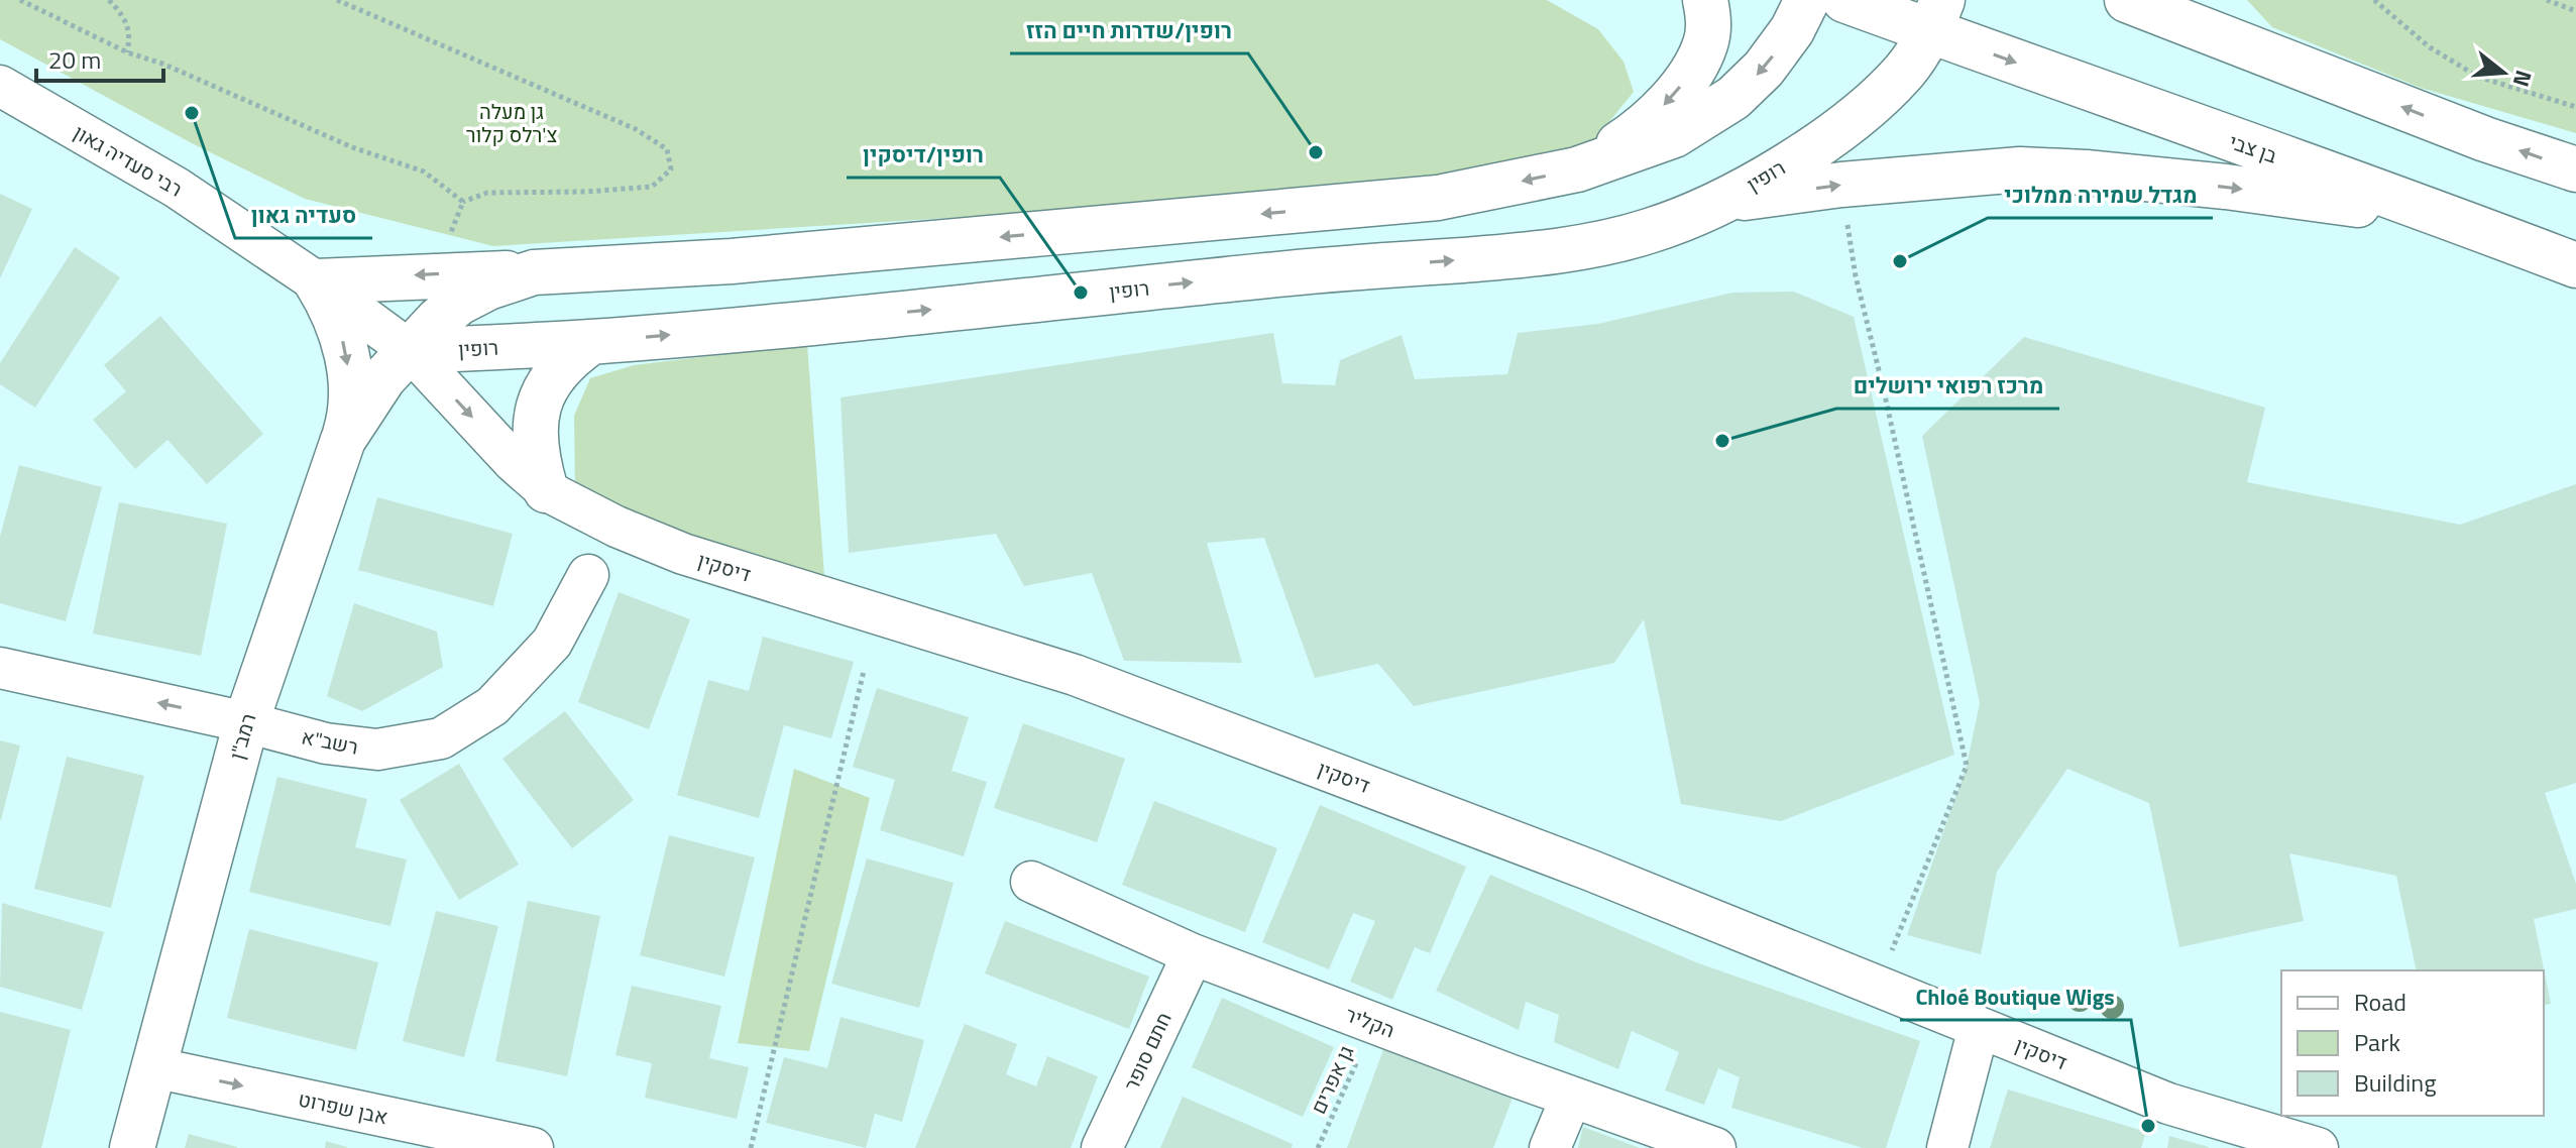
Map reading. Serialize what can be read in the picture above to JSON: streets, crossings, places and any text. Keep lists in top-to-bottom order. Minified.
{"streets":{"street":["בן צבי","רבי סעדיה גאון","רופין","דיסקין","רמב\"ן","רשב\"א","הקליר","חתם סופר","אבן שפרוט"],"path":["גן אפרים"]},"crossings":[["בן צבי","רופין"],["רבי סעדיה גאון","רופין"],["רבי סעדיה גאון","דיסקין"],["רבי סעדיה גאון","רמב\"ן"],["רופין","דיסקין"],["רופין","רמב\"ן"],["דיסקין","רמב\"ן"],["רמב\"ן","רשב\"א"],["רמב\"ן","אבן שפרוט"],["הקליר","חתם סופר"],["הקליר","גן אפרים"]],"one_way":["רשב\"א","אבן שפרוט"],"parks":["גן מעלה צ'רלס קלור"],"places":["סעדיה גאון","רופין/שדרות חיים הזז","מגדל שמירה ממלוכי","רופין/דיסקין","מרכז רפואי ירושלים","Chloé Boutique Wigs"],"legend":["Road","Park","Building"],"scale_bar":"20 m","north":"right"}
